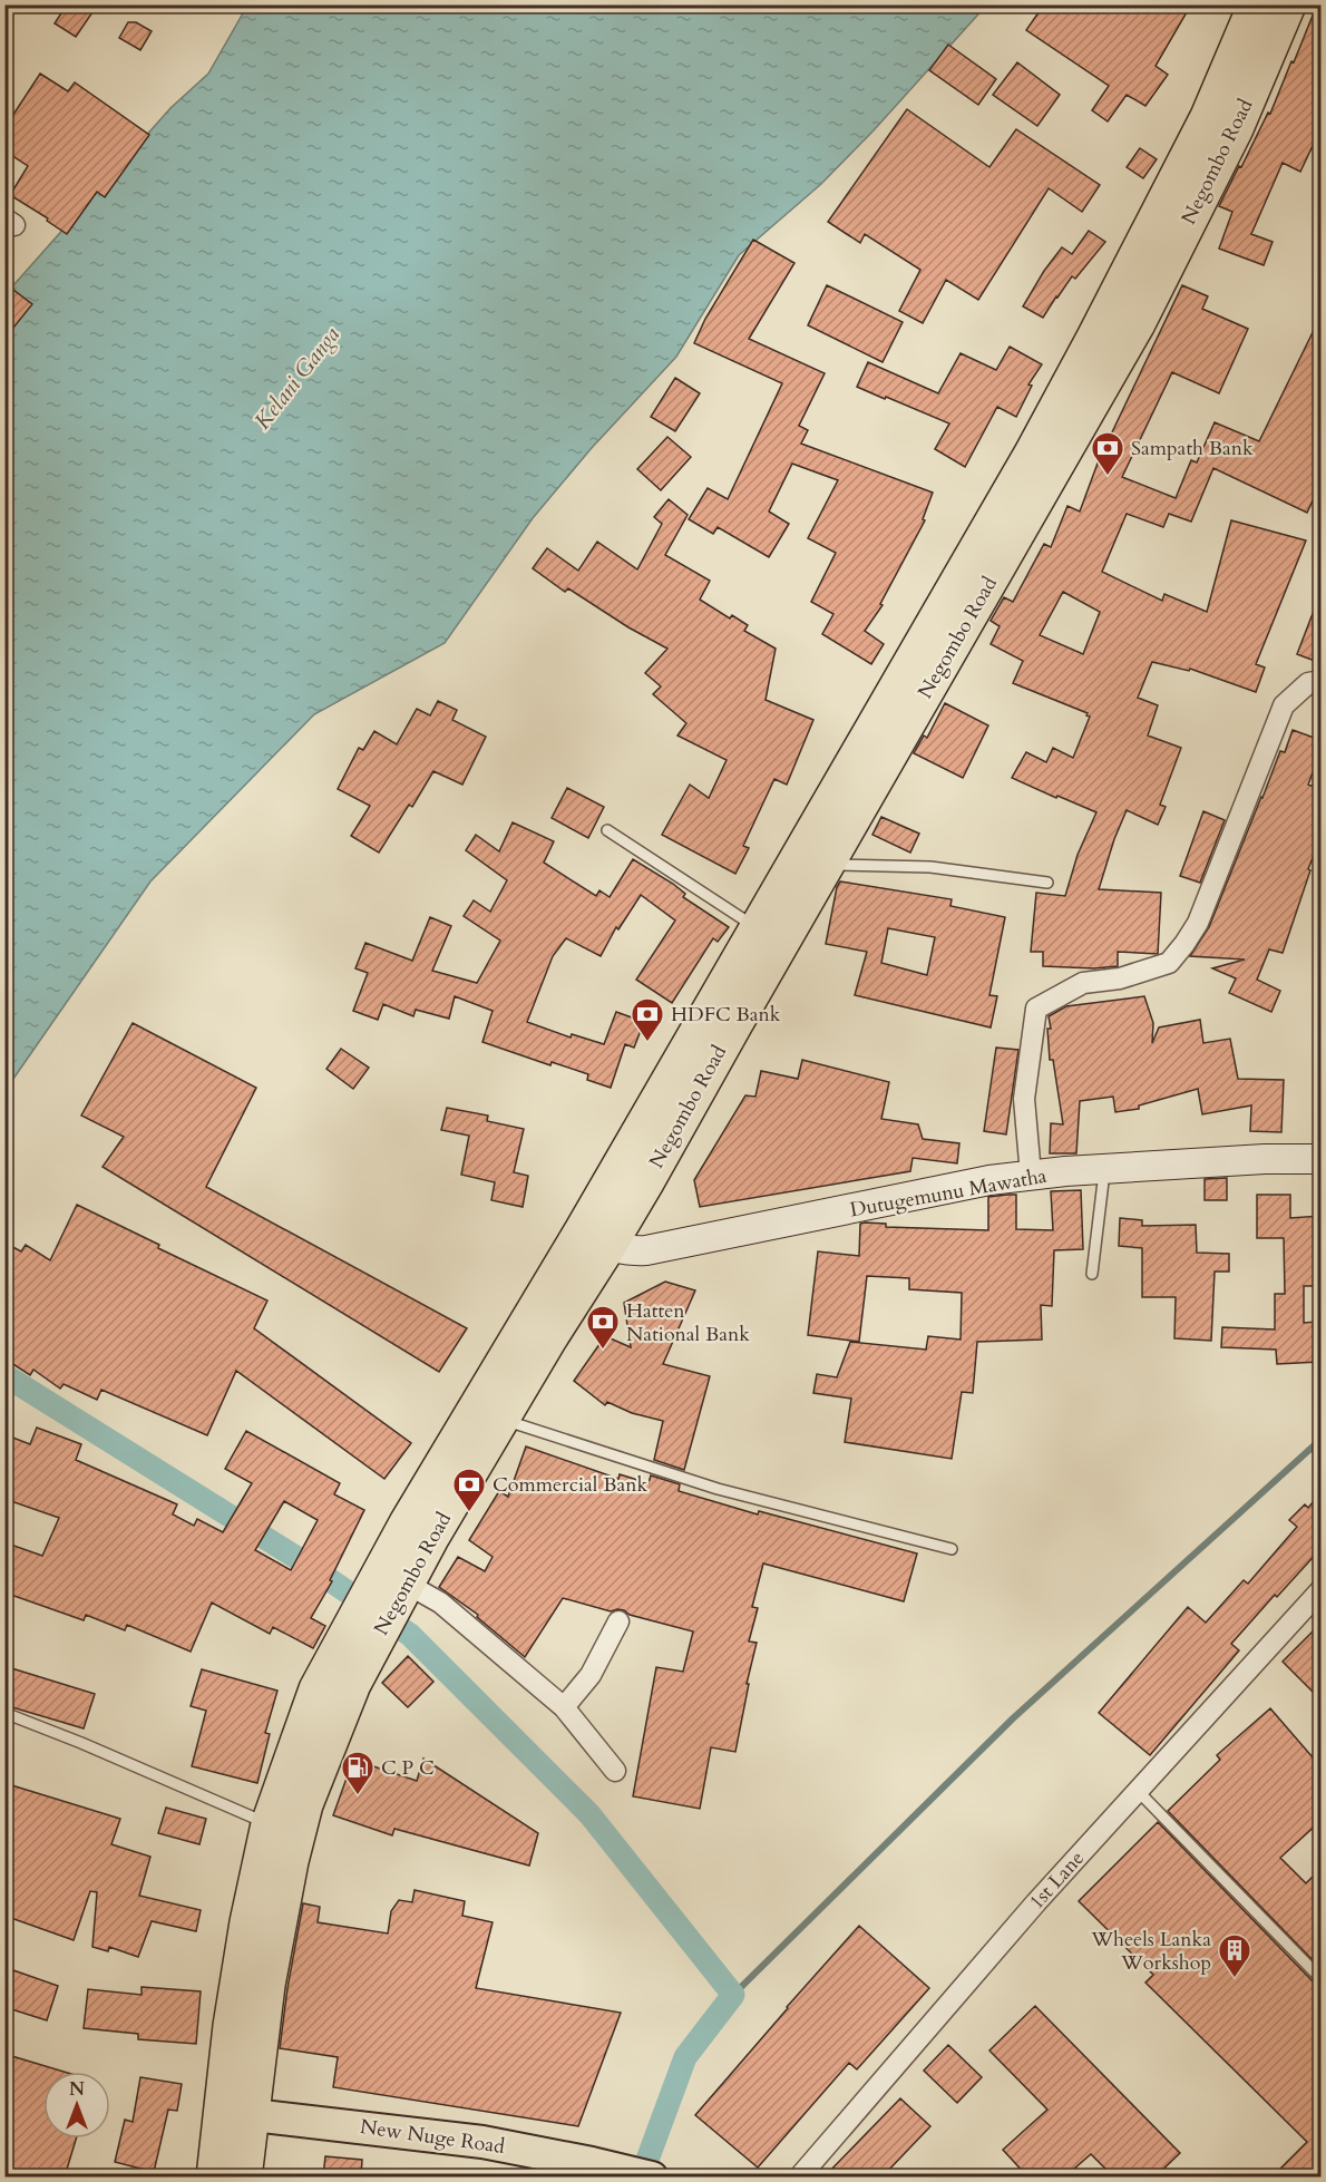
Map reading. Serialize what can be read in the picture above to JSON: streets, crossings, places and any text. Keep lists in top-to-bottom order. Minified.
{"streets":{"highway":["Negombo Road"],"main road":["New Nuge Road"],"street":["Dutugemunu Mawatha","1st Lane"]},"crossings":[["Negombo Road","Dutugemunu Mawatha"],["Negombo Road","New Nuge Road"]],"water":["Kelani Ganga"],"places":{"bank":["Sampath Bank","HDFC Bank","Hatten National Bank","Commercial Bank"],"fuel station":["C P C"],"building":["Wheels Lanka Workshop"]},"north":"top"}
